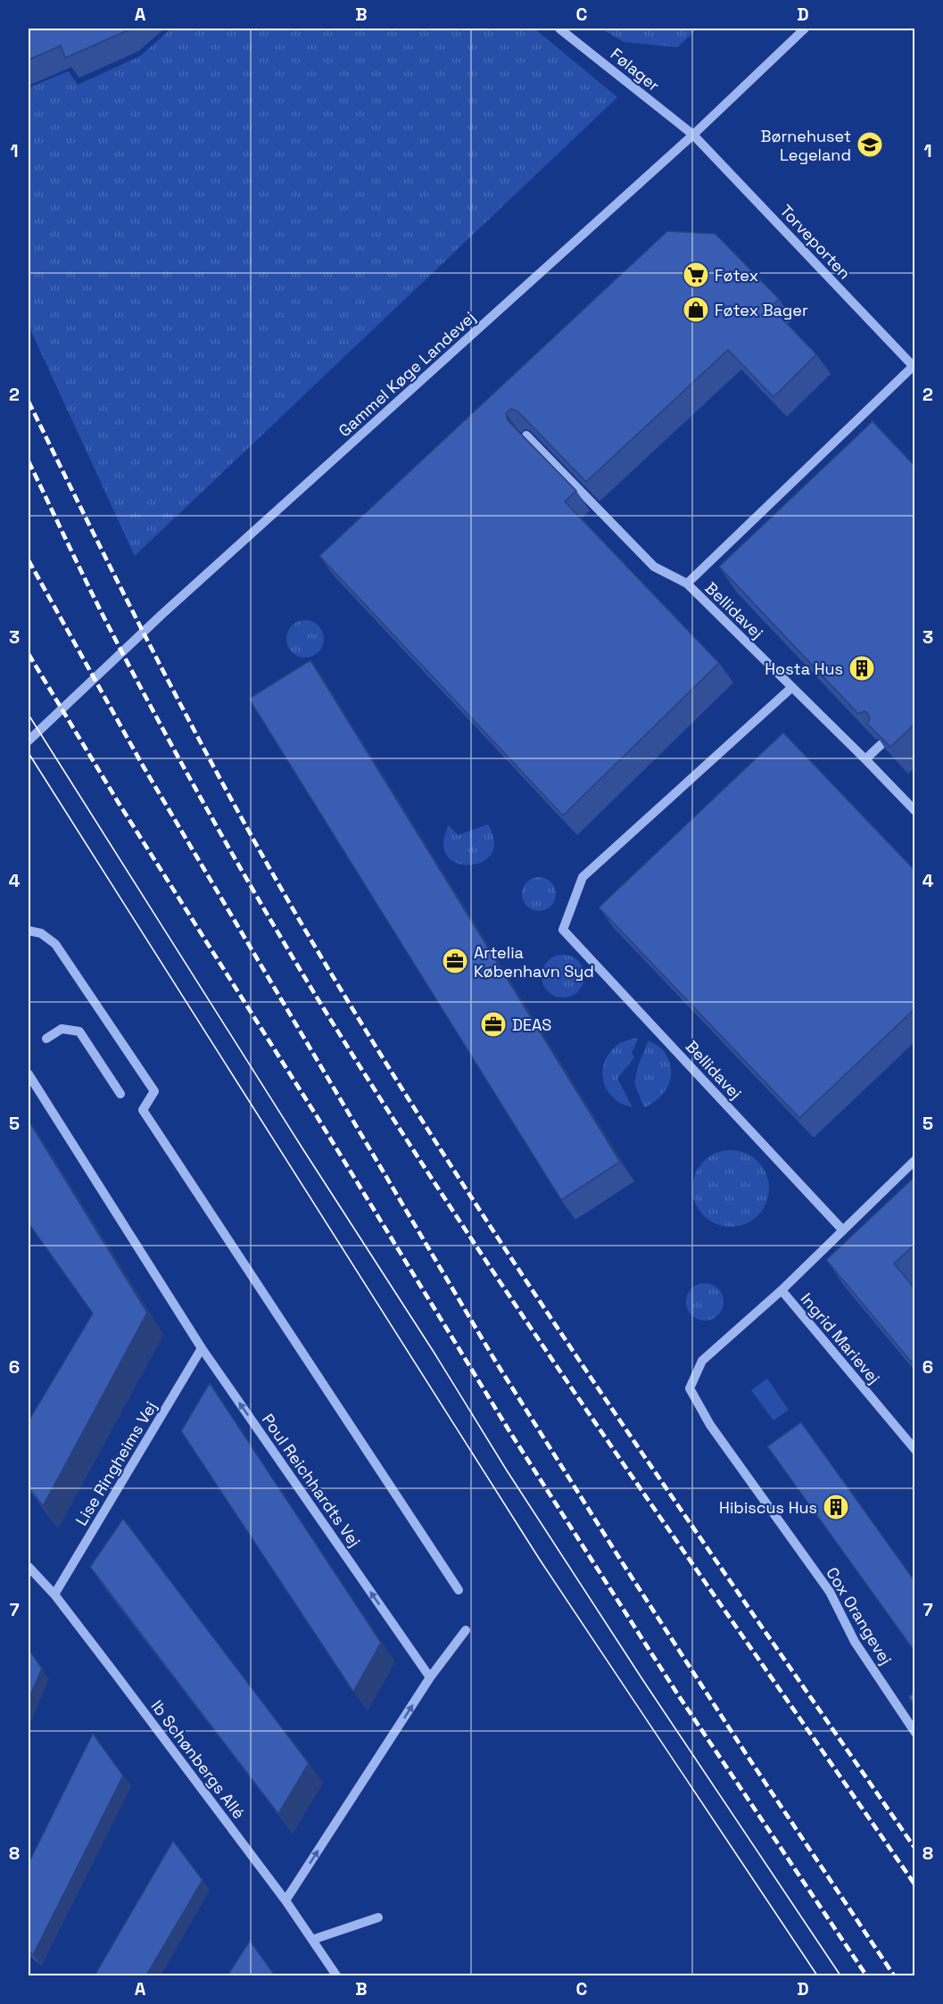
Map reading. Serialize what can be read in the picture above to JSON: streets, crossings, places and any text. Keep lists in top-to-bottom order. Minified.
{"streets":{"street":["Følager","Torveporten","Gammel Køge Landevej","Bellidavej","Ingrid Marievej","Lise Ringheims Vej","Poul Reichhardts Vej","Cox Orangevej","Ib Schønbergs Allé"]},"crossings":[["Følager","Torveporten"],["Følager","Gammel Køge Landevej"],["Torveporten","Gammel Køge Landevej"],["Torveporten","Bellidavej"],["Bellidavej","Ingrid Marievej"],["Ingrid Marievej","Cox Orangevej"],["Lise Ringheims Vej","Poul Reichhardts Vej"],["Lise Ringheims Vej","Ib Schønbergs Allé"]],"places":{"school or university":["Børnehuset Legeland"],"supermarket":["Føtex"],"shop":["Føtex Bager"],"building":["Hosta Hus","Hibiscus Hus"],"office":["Artelia København Syd","DEAS"]},"grid":{"columns":["A","B","C","D"],"rows":["1","2","3","4","5","6","7","8"]}}
